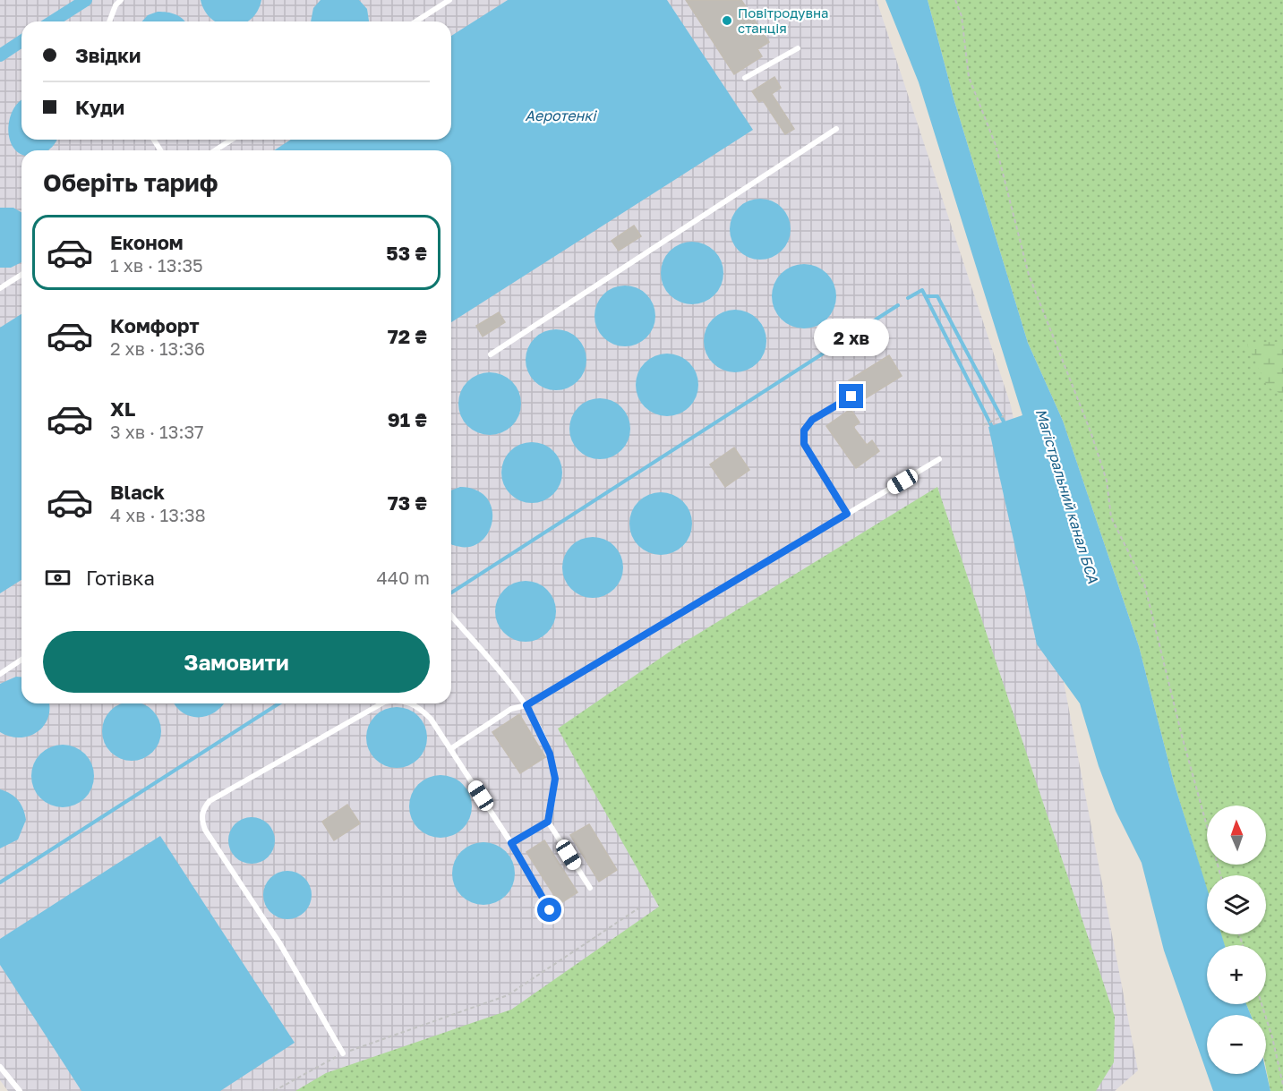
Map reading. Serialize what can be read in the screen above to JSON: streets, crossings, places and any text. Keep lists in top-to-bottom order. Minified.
{"water":["Аеротенкі","Магістральний канал БСА"],"places":["Повітродувна станція"],"north":"top","page":{"banner":["Звідки","Куди"],"heading":"Оберіть тариф","list":[{"name":"Економ","note":"1 хв · 13:35","value":"53 ₴"},{"name":"Комфорт","note":"2 хв · 13:36","value":"72 ₴"},{"name":"XL","note":"3 хв · 13:37","value":"91 ₴"},{"name":"Black","note":"4 хв · 13:38","value":"73 ₴"}],"bubble":"2 хв","pay":["Готівка","440 m"],"buttons":"Замовити","map_buttons":["+","−"]}}
